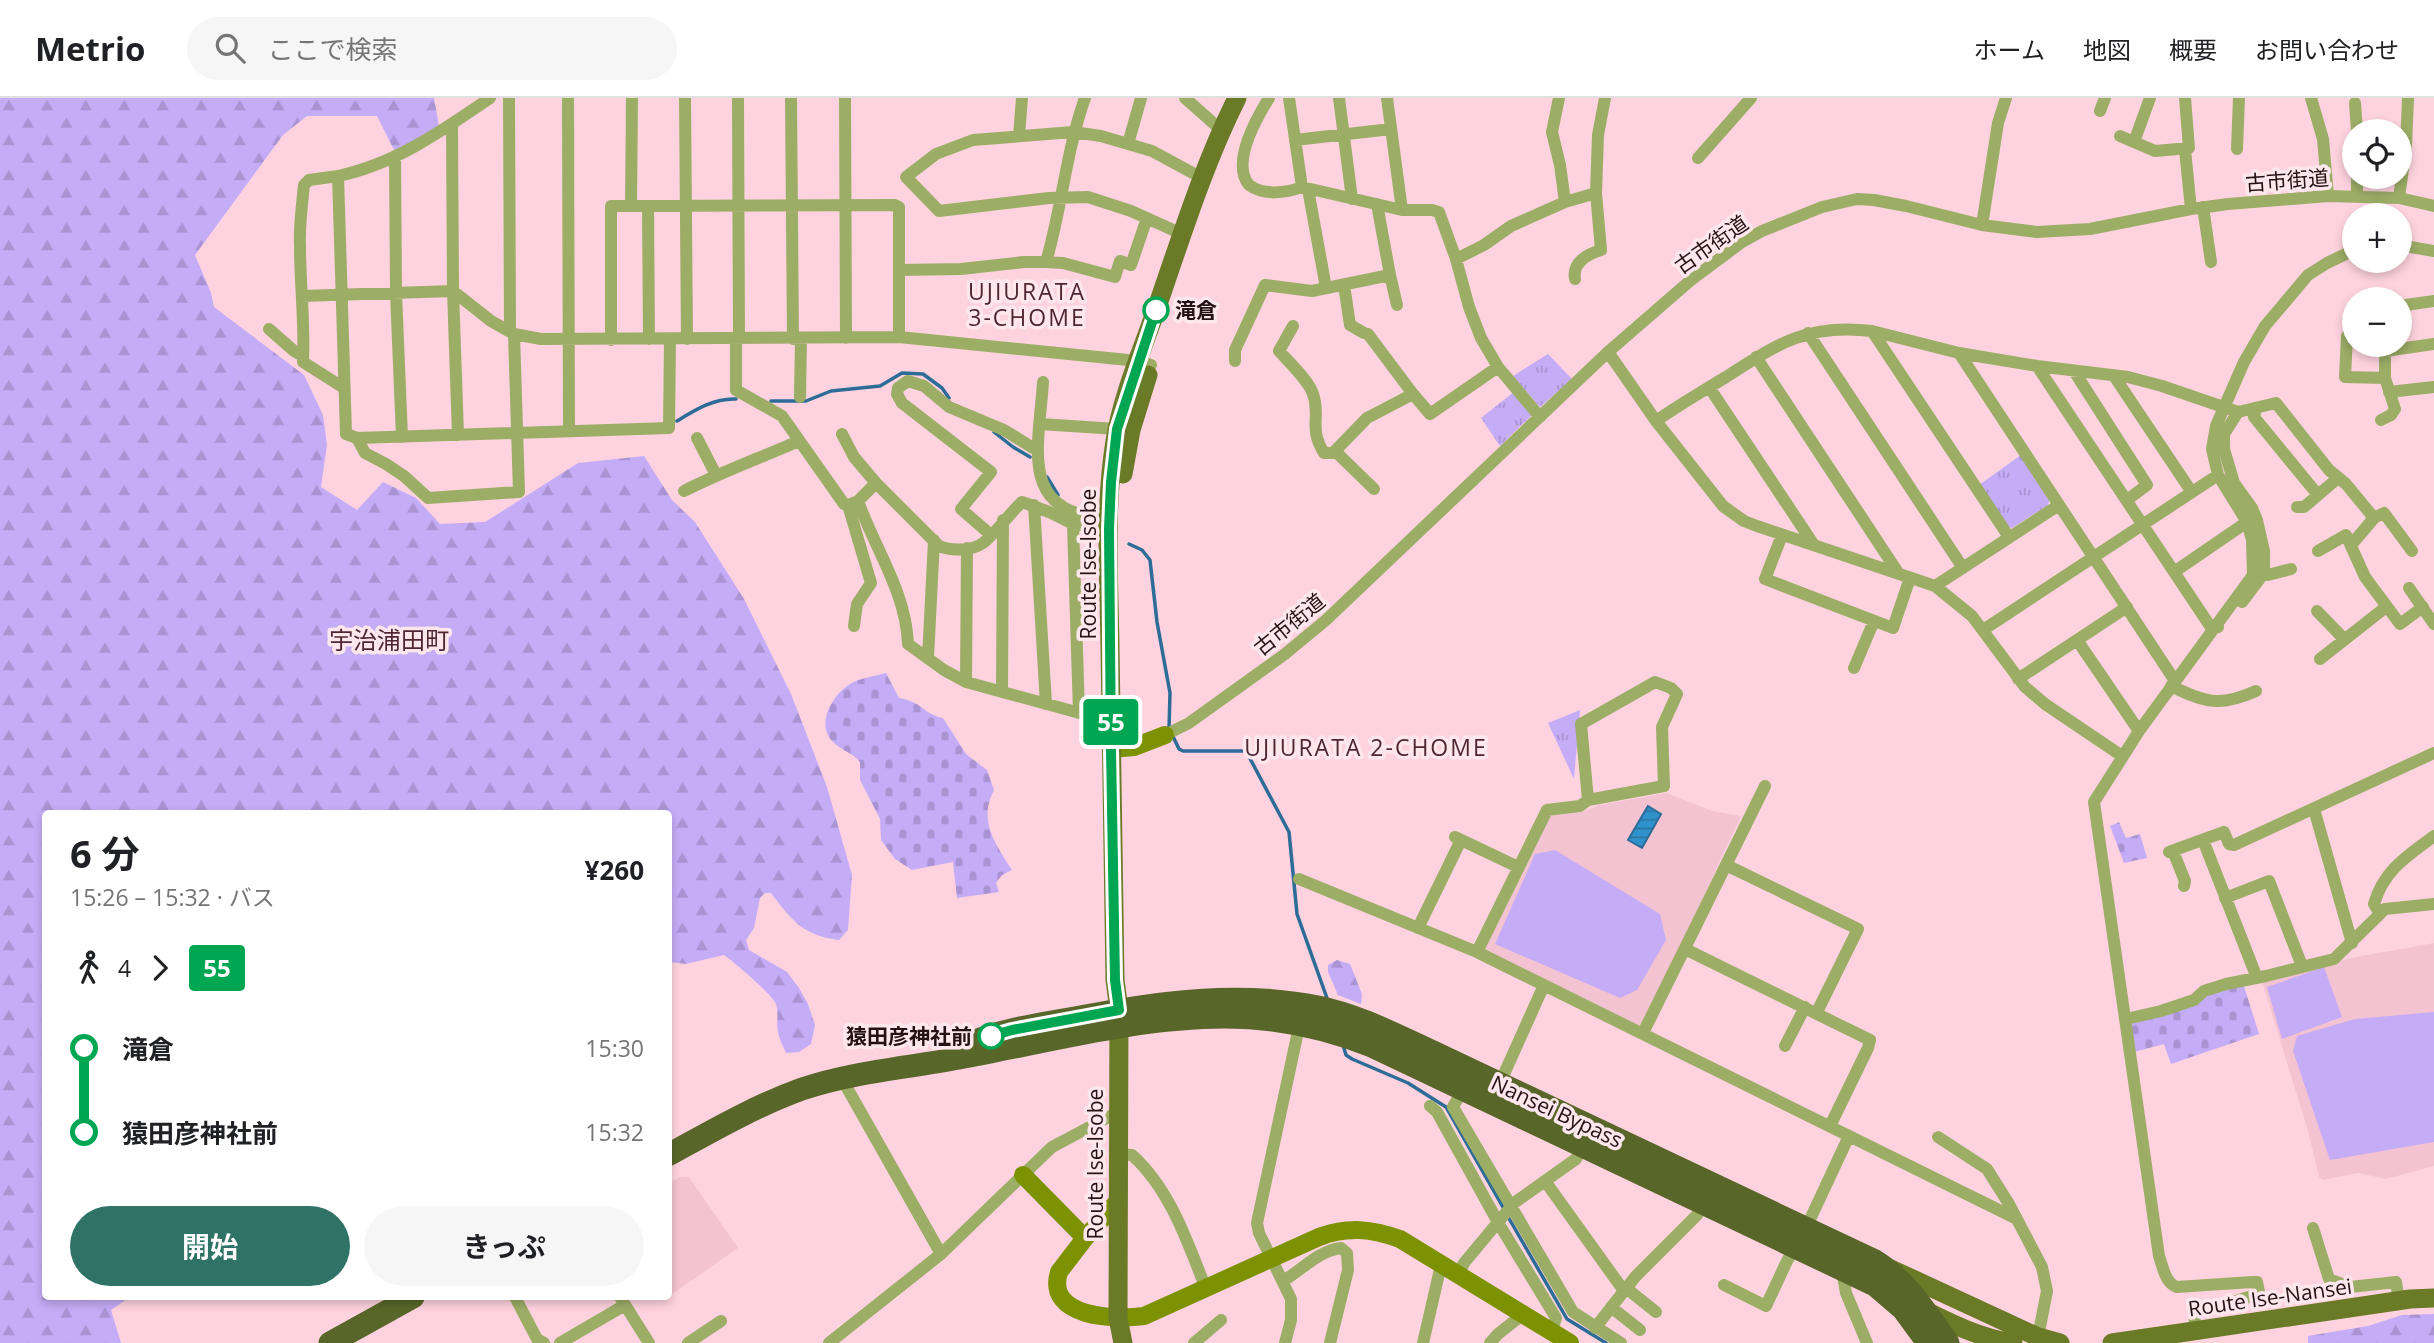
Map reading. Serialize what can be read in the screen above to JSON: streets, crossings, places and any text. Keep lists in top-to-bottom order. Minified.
{"streets":{"highway":["Nansei Bypass"],"main road":["Route Ise-Isobe","Route Ise-Nansei"],"street":["古市街道"]},"crossings":[["Route Ise-Isobe","Nansei Bypass"]],"districts":["UJIURATA 3-CHOME","宇治浦田町","UJIURATA 2-CHOME"],"places":["滝倉","猿田彦神社前"],"lines":["bus line 55"],"page":{"header":"Metrio","search":"ここで検索","nav":["ホーム","地図","概要","お問い合わせ"],"on_map":"55","map_buttons":["+","−"],"heading":["6 分","15:26 – 15:32 · バス","¥260"],"legs":["4","55"],"list":[{"name":"滝倉","value":"15:30"},{"name":"猿田彦神社前","value":"15:32"}],"buttons":["開始","きっぷ"]}}
